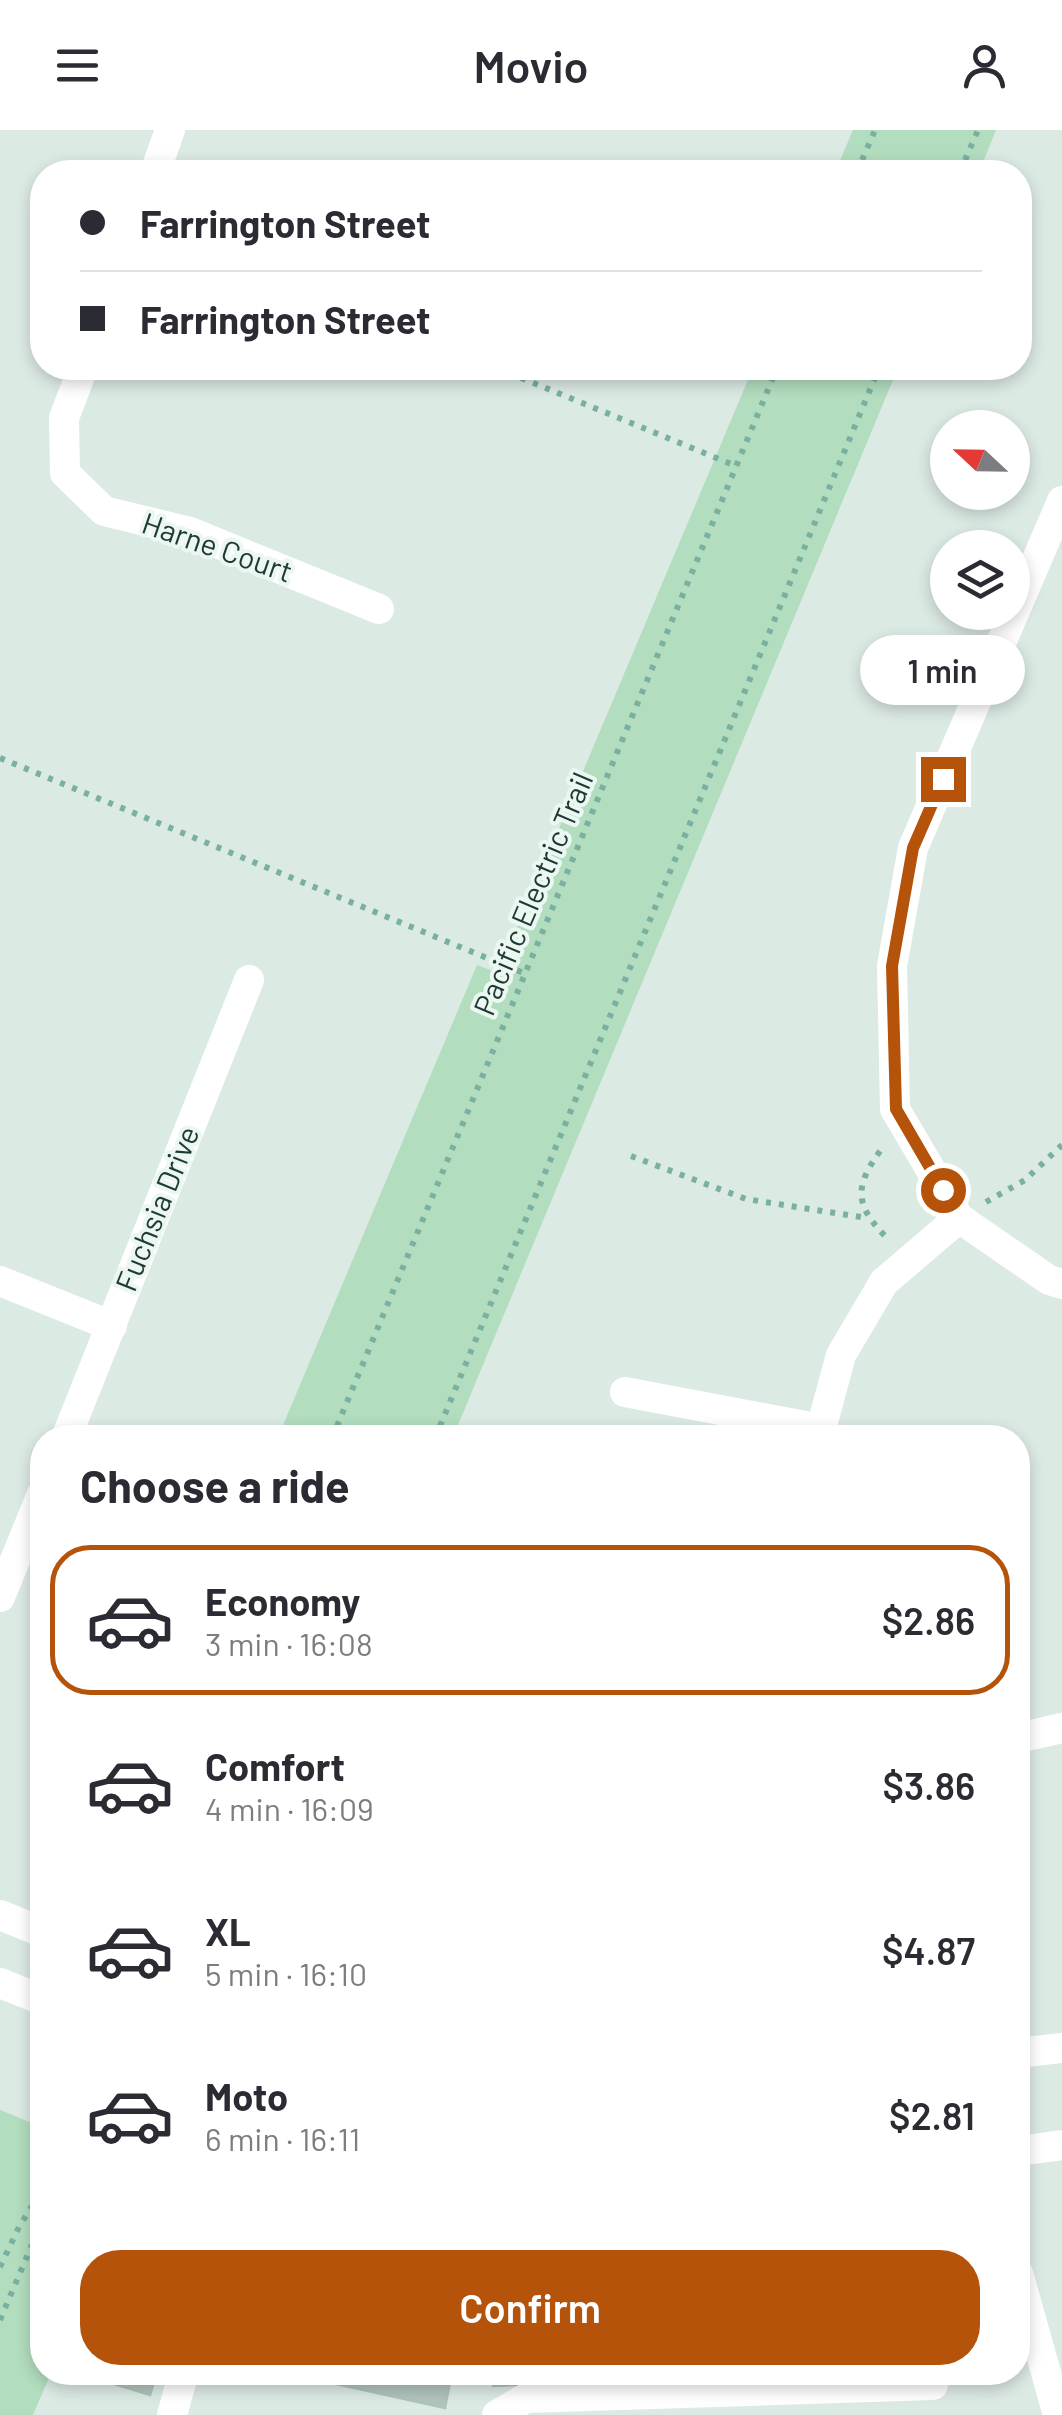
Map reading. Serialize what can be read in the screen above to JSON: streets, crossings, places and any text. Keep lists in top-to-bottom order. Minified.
{"streets":{"street":["Harne Court","Fuchsia Drive"],"path":["Pacific Electric Trail"]},"north":"left","page":{"header":"Movio","banner":["Farrington Street","Farrington Street"],"bubble":"1 min","heading":"Choose a ride","list":[{"name":"Economy","note":"3 min · 16:08","value":"$2.86"},{"name":"Comfort","note":"4 min · 16:09","value":"$3.86"},{"name":"XL","note":"5 min · 16:10","value":"$4.87"},{"name":"Moto","note":"6 min · 16:11","value":"$2.81"}],"buttons":"Confirm"}}
